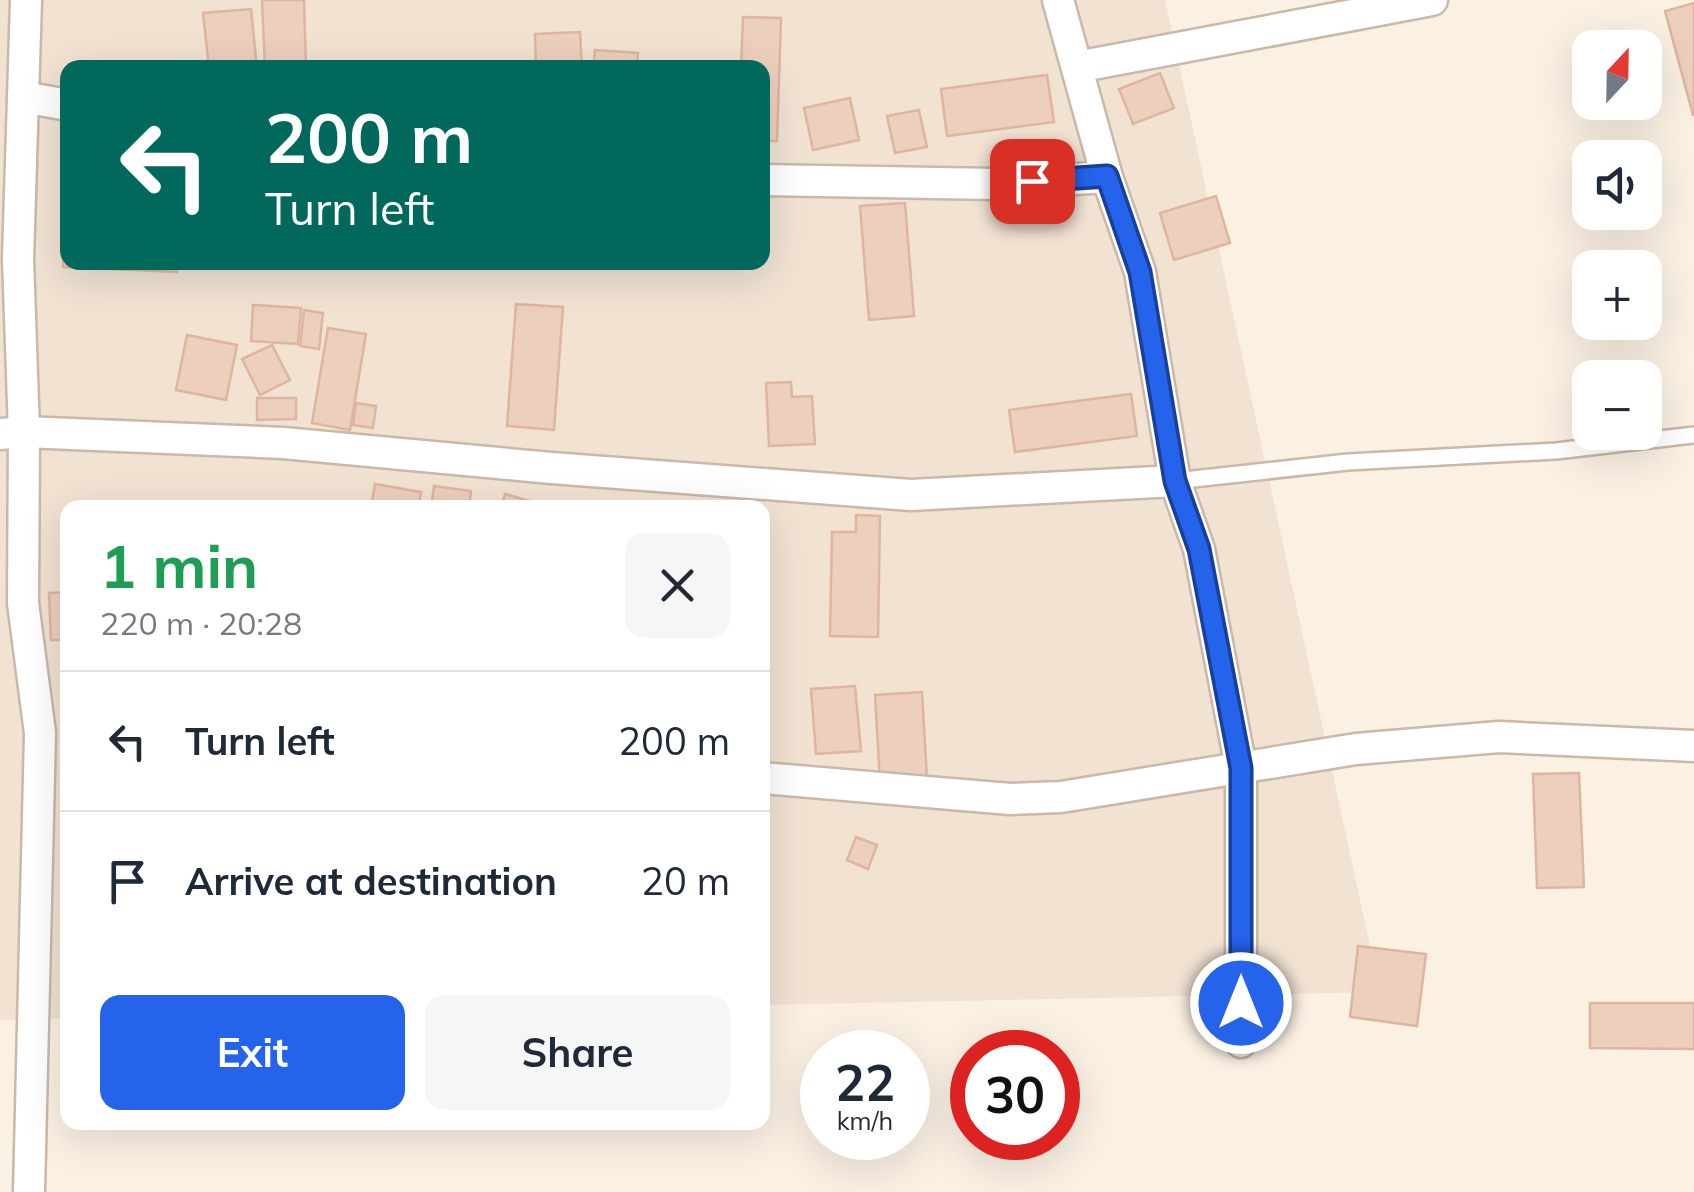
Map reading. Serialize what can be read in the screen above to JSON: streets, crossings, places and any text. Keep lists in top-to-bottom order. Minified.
{"north":"top","page":{"map_buttons":["+","−"],"turn":["200 m","Turn left"],"heading":["1 min","220 m · 20:28"],"list":[{"name":"Turn left","value":"200 m"},{"name":"Arrive at destination","value":"20 m"}],"buttons":["Exit","Share"],"speed":"22 km/h","limit":"30"}}
